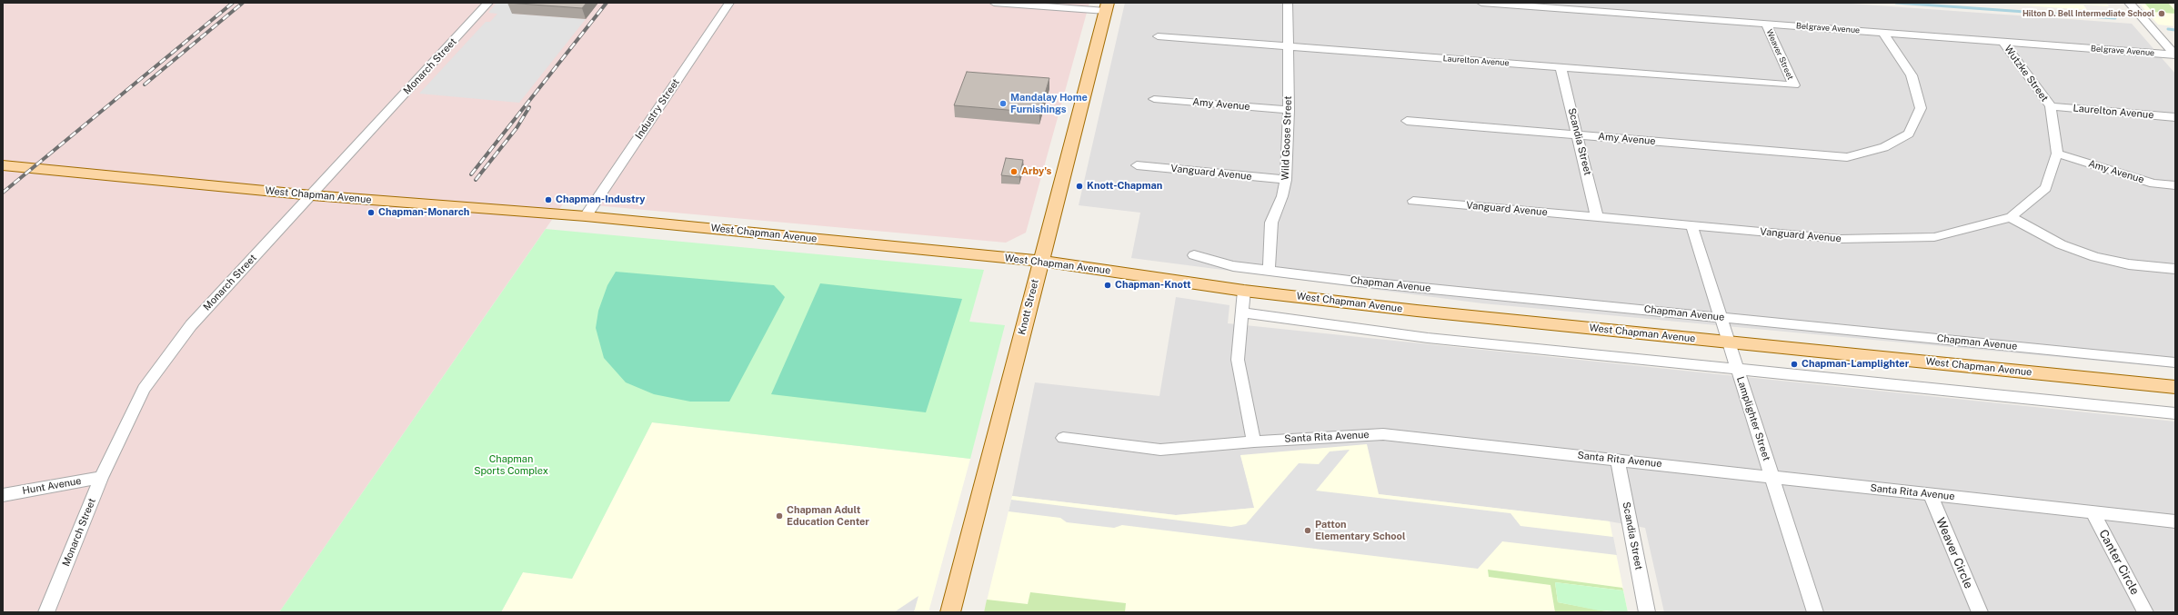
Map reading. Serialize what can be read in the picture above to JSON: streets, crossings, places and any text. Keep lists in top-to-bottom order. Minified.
{"streets":{"main road":["West Chapman Avenue","Knott Street"],"street":["Belgrave Avenue","Weaver Street","Laurelton Avenue","Monarch Street","Wutzke Street","Amy Avenue","Industry Street","Wild Goose Street","Scandia Street","Vanguard Avenue","Chapman Avenue","Lamplighter Street","Santa Rita Avenue","Hunt Avenue","Weaver Circle","Canter Circle"]},"crossings":[["Belgrave Avenue","Weaver Street"],["Belgrave Avenue","Wutzke Street"],["Belgrave Avenue","Amy Avenue"],["Weaver Street","Laurelton Avenue"],["Laurelton Avenue","Wutzke Street"],["Laurelton Avenue","Wild Goose Street"],["Laurelton Avenue","Scandia Street"],["Monarch Street","West Chapman Avenue"],["Monarch Street","Hunt Avenue"],["Wutzke Street","Amy Avenue"],["Wutzke Street","Vanguard Avenue"],["Amy Avenue","Wild Goose Street"],["Amy Avenue","Scandia Street"],["Industry Street","West Chapman Avenue"],["Wild Goose Street","Vanguard Avenue"],["Wild Goose Street","Chapman Avenue"],["Scandia Street","Vanguard Avenue"],["Scandia Street","Santa Rita Avenue"],["Vanguard Avenue","Lamplighter Street"],["West Chapman Avenue","Knott Street"],["West Chapman Avenue","Lamplighter Street"],["Chapman Avenue","Lamplighter Street"],["Lamplighter Street","Santa Rita Avenue"],["Santa Rita Avenue","Weaver Circle"],["Santa Rita Avenue","Canter Circle"]],"parks":["Chapman Sports Complex"],"places":["Hilton D. Bell Intermediate School","Mandalay Home Furnishings","Arby's","Knott-Chapman","Chapman-Industry","Chapman-Monarch","Chapman-Knott","Chapman-Lamplighter","Chapman Adult Education Center","Patton Elementary School"]}
